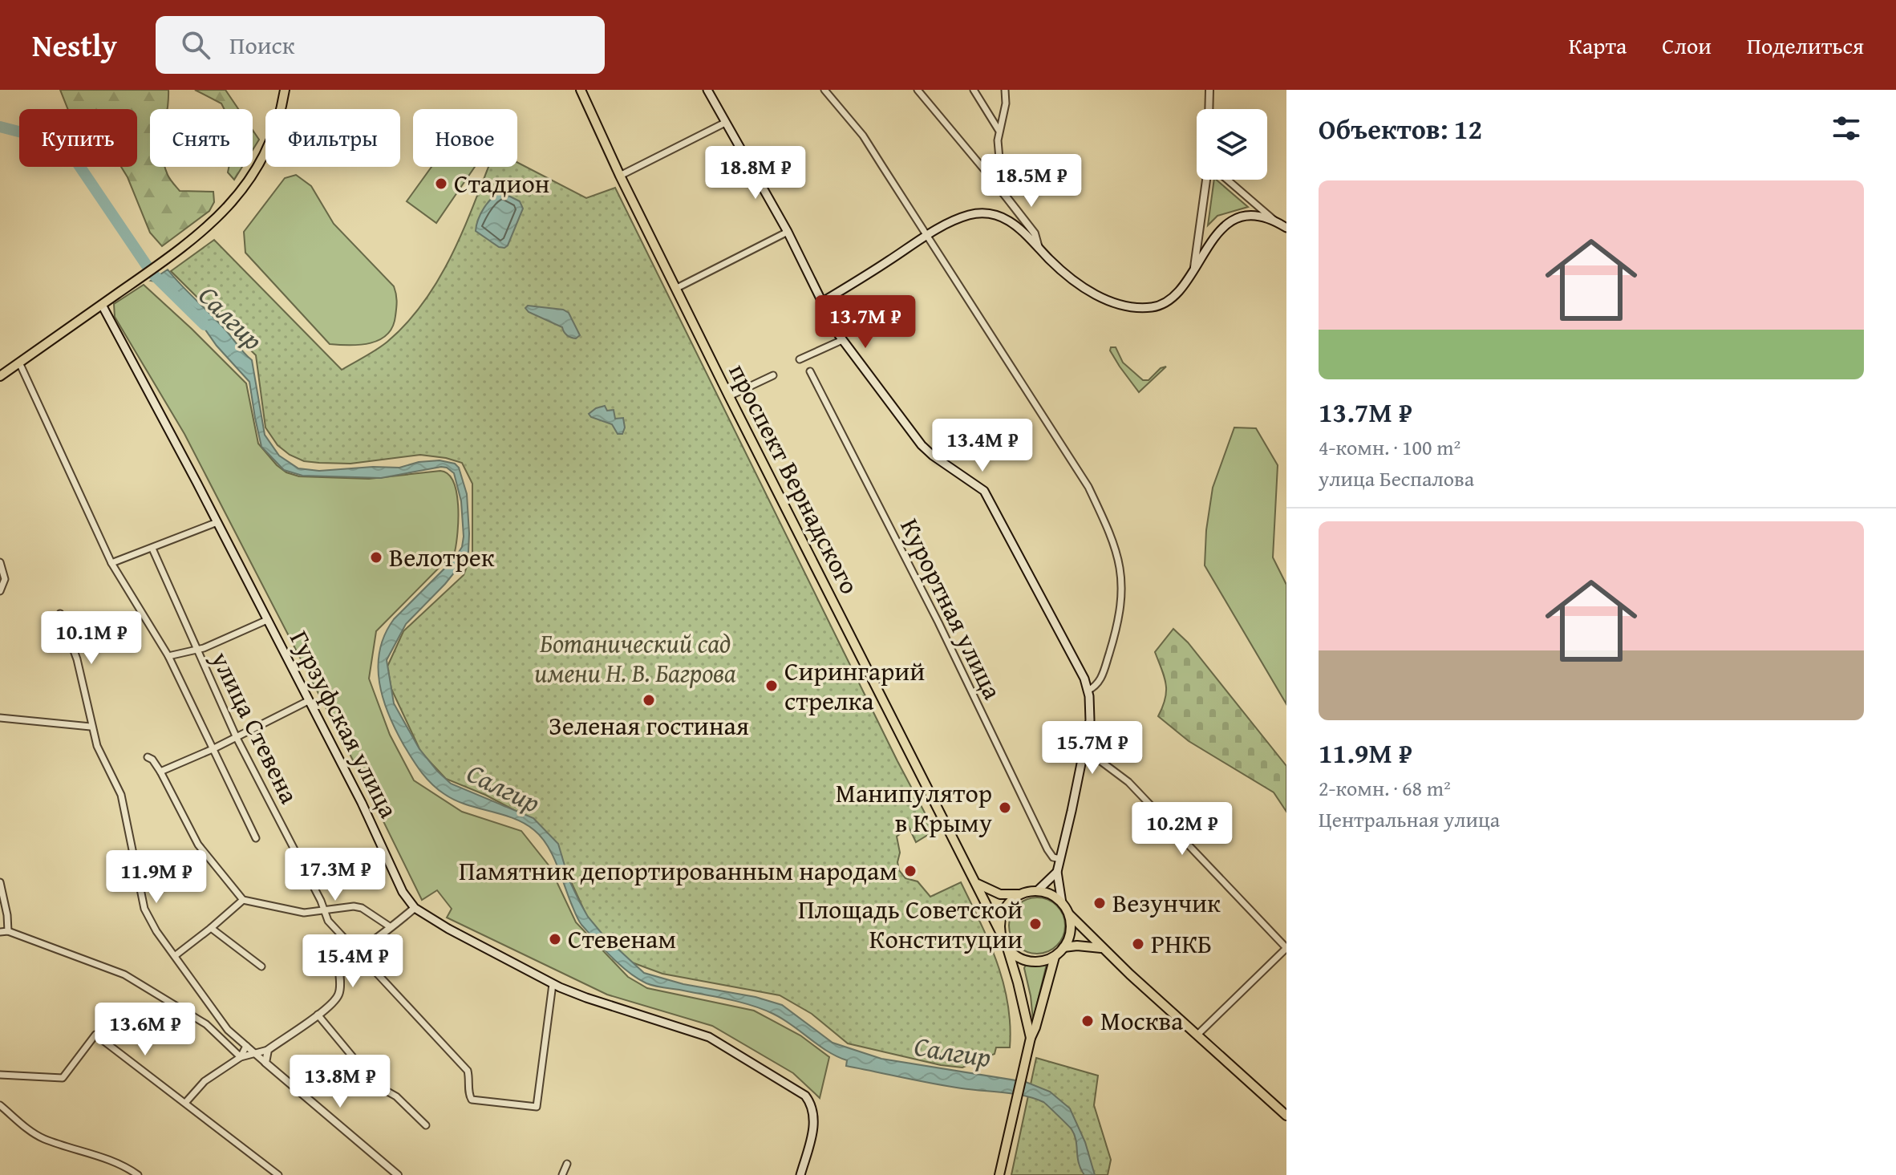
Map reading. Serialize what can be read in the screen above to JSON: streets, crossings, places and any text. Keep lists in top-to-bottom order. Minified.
{"streets":{"main road":["проспект Вернадского","Гурзуфская улица"],"street":["Курортная улица","улица Стевена"]},"crossings":[["Гурзуфская улица","улица Стевена"]],"water":["Салгир"],"parks":["Ботанический сад имени Н. В. Багрова"],"places":["Стадион","Велотрек","Сирингарий стрелка","Зеленая гостиная","Манипулятор в Крыму","Памятник депортированным народам","Везунчик","Площадь Советской Конституции","Стевенам","РНКБ","Москва"],"page":{"header":"Nestly","search":"Поиск","nav":["Карта","Слои","Поделиться"],"heading":"Объектов: 12","chip":["Купить","Снять","Фильтры","Новое"],"price":["18.8M ₽","18.5M ₽","13.7M ₽","13.4M ₽","10.1M ₽","15.7M ₽","10.2M ₽","17.3M ₽","11.9M ₽","15.4M ₽","13.6M ₽","13.8M ₽"],"list":[{"name":"13.7M ₽","note":"4-комн. · 100 m² · улица Беспалова"},{"name":"11.9M ₽","note":"2-комн. · 68 m² · Центральная улица"}]}}
